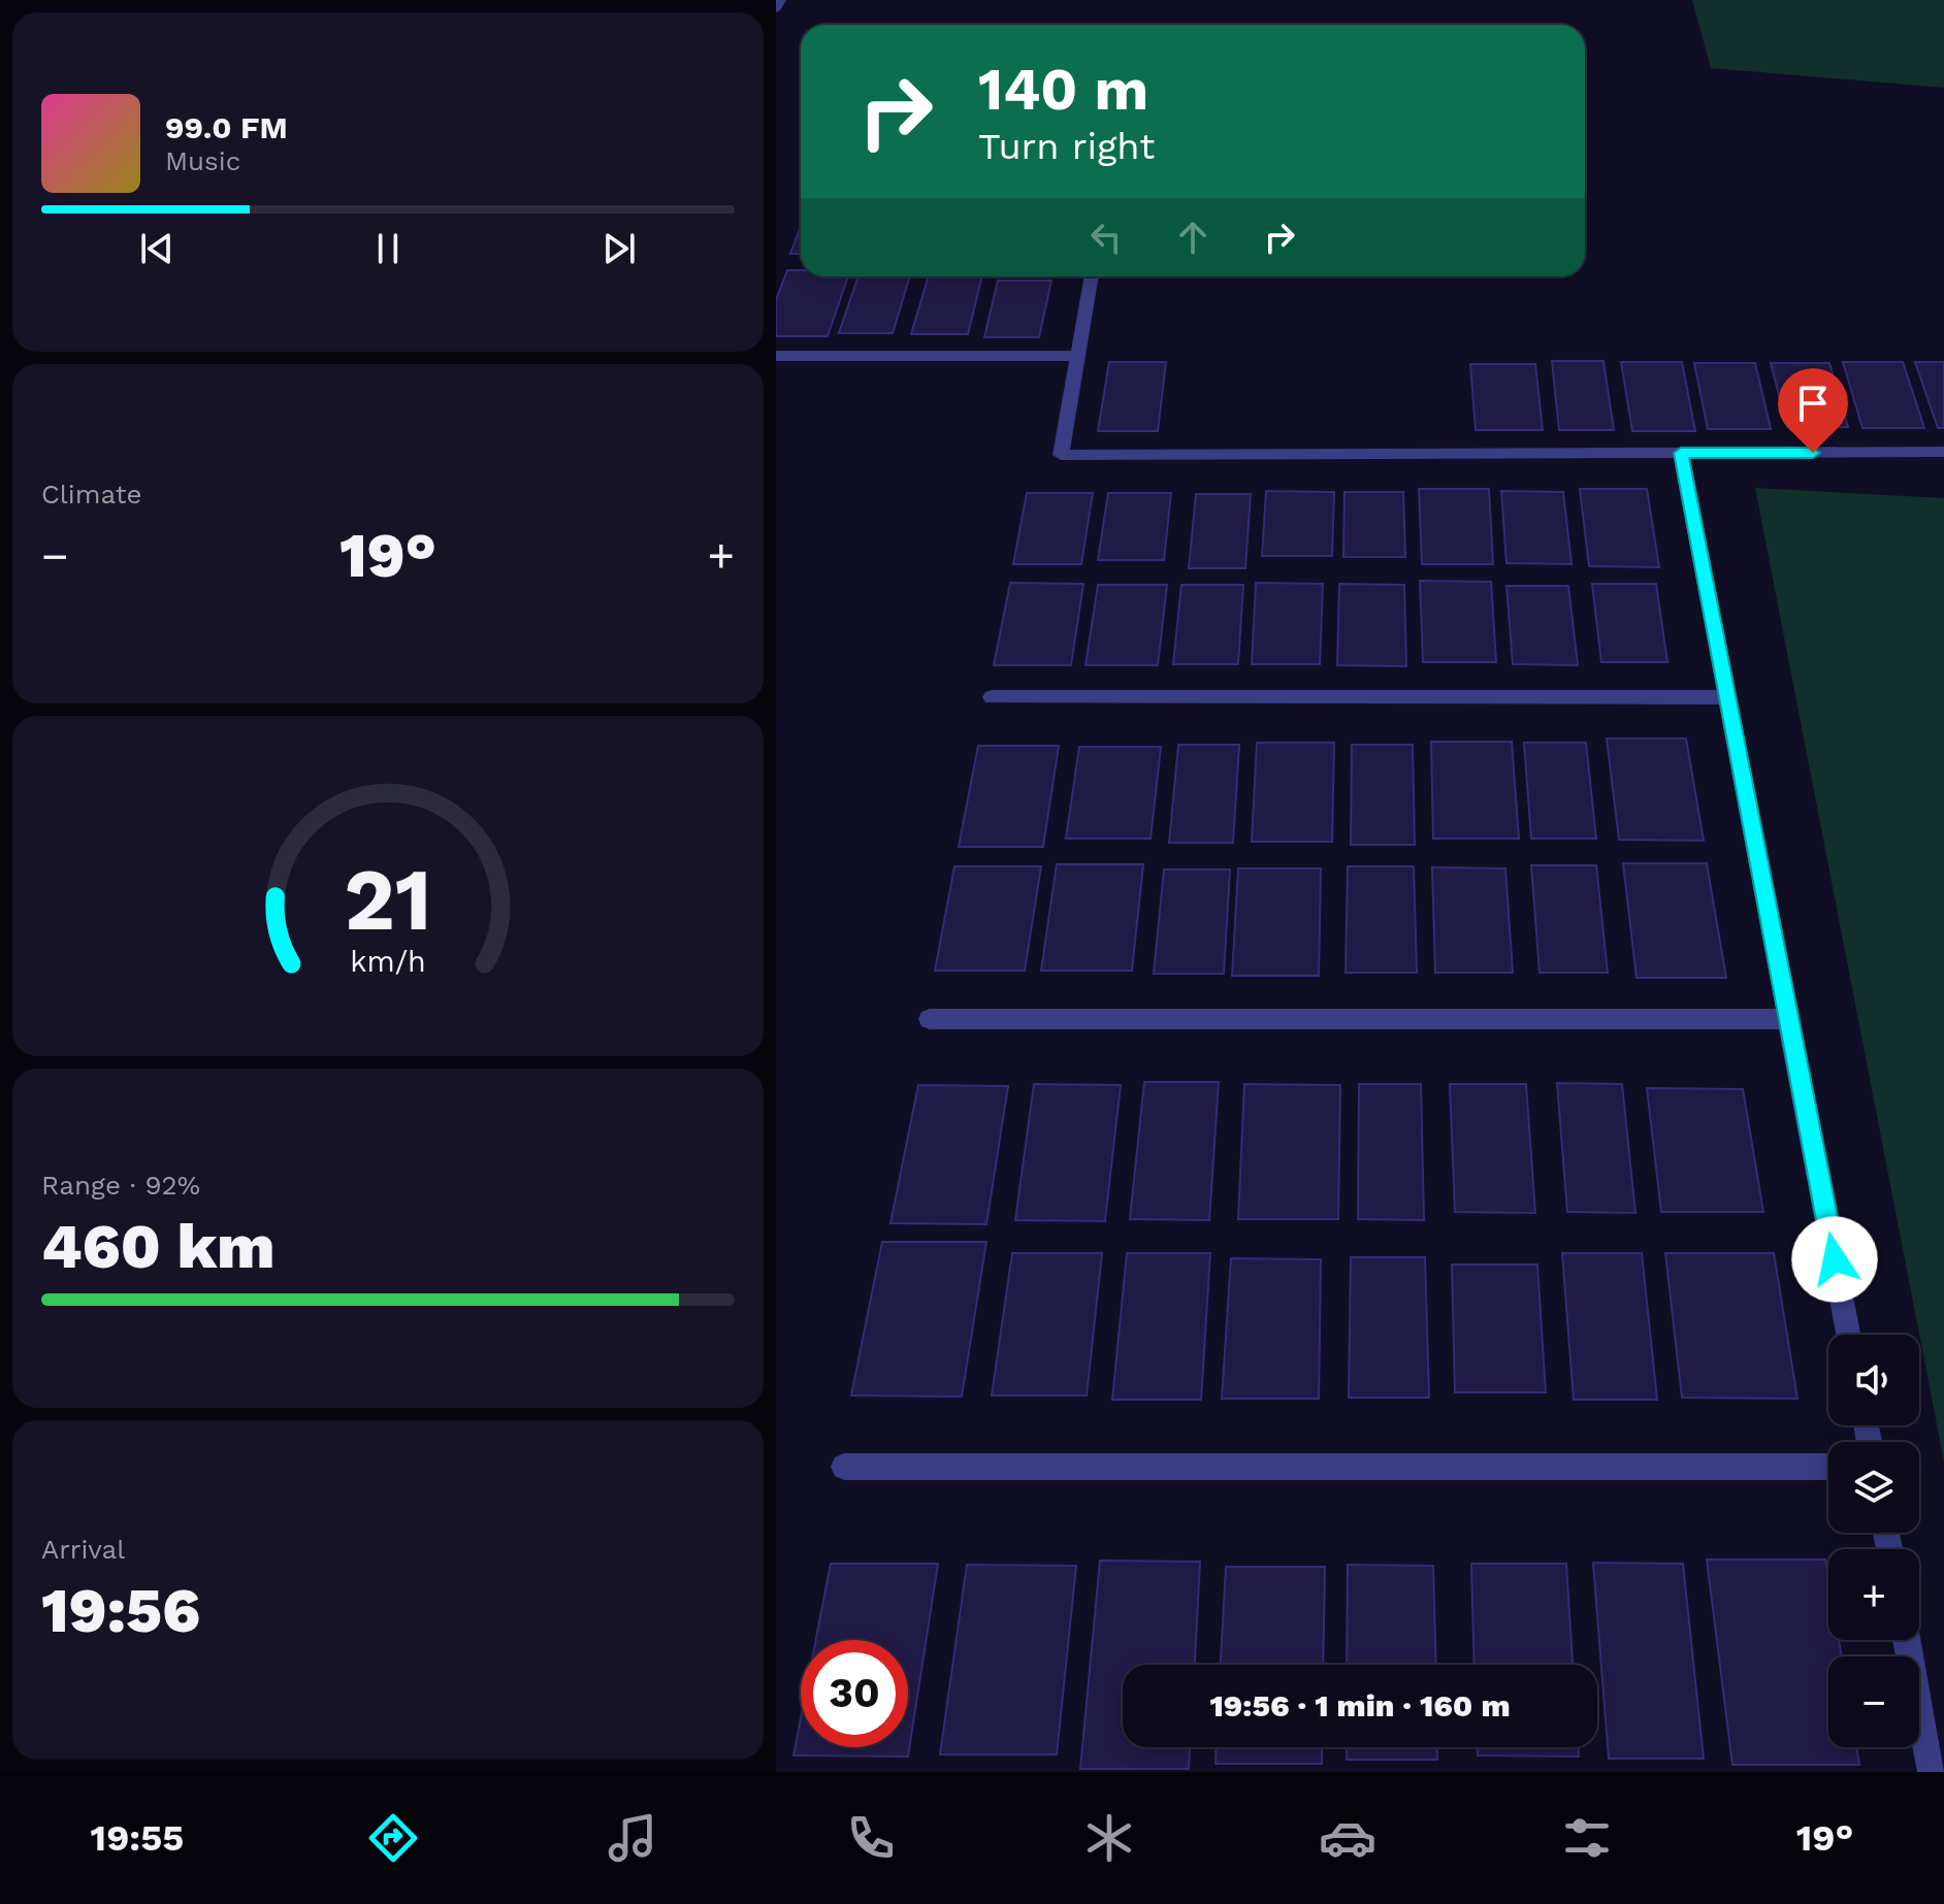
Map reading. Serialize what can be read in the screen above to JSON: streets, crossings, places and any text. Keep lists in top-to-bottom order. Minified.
{"page":{"turn":["140 m","Turn right"],"song":["99.0 FM","Music"],"tile":["Climate",["Range · 92%","460 km"],["Arrival","19:56"]],"heat":["−","19°","+"],"map_buttons":["+","−"],"limit":"30","trip":"19:56 · 1 min · 160 m","tabs":["19:55","19°"],"gauge":["21","km/h"]}}
